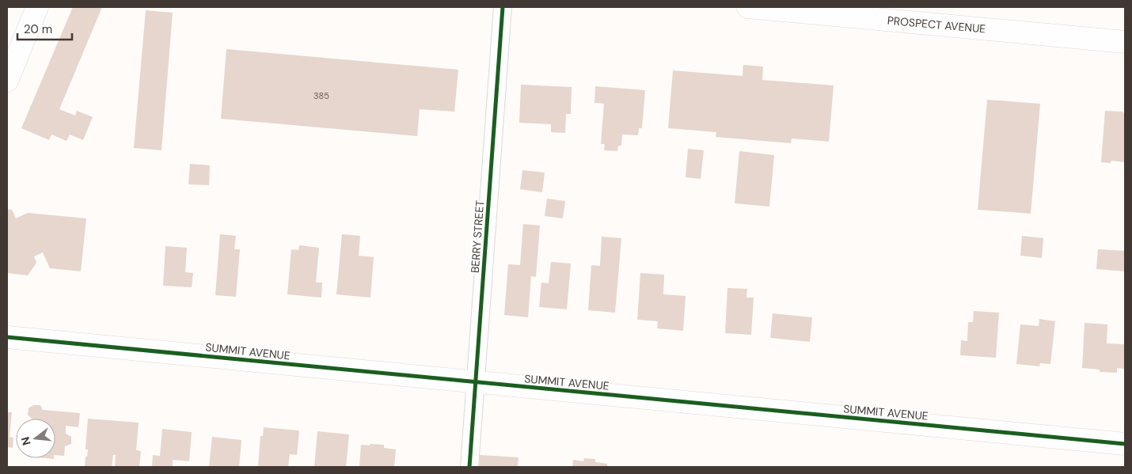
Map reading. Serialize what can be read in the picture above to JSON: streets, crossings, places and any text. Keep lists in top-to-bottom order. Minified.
{"streets":{"street":["PROSPECT AVENUE","BERRY STREET","SUMMIT AVENUE"]},"crossings":[["BERRY STREET","SUMMIT AVENUE"]],"house_numbers":["385"],"scale_bar":"20 m","north":"left"}
